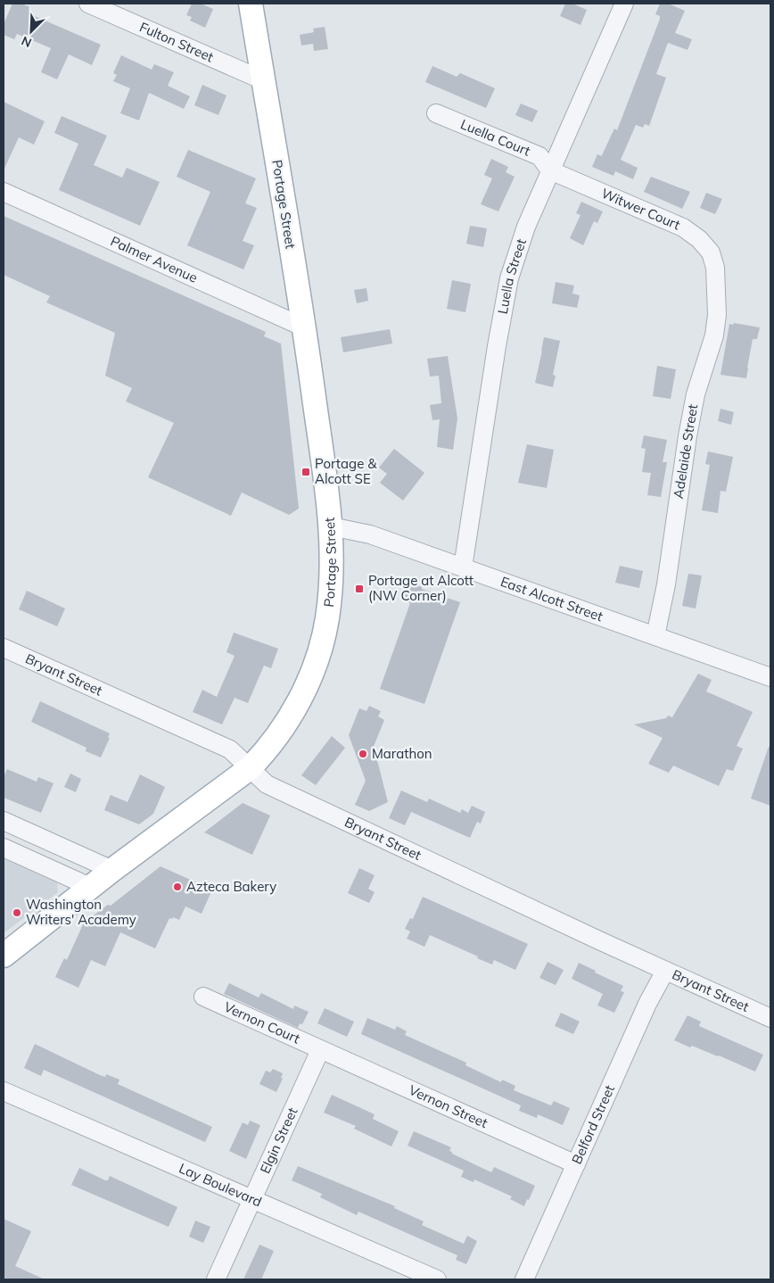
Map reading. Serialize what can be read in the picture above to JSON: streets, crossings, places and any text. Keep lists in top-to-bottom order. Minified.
{"streets":{"main road":["Portage Street"],"street":["Fulton Street","Luella Court","Witwer Court","Palmer Avenue","Luella Street","Adelaide Street","East Alcott Street","Bryant Street","Vernon Court","Vernon Street","Belford Street","Elgin Street","Lay Boulevard"]},"crossings":[["Fulton Street","Portage Street"],["Luella Court","Witwer Court"],["Luella Court","Luella Street"],["Portage Street","Palmer Avenue"],["Portage Street","East Alcott Street"],["Portage Street","Bryant Street"],["Witwer Court","Luella Street"],["Witwer Court","Adelaide Street"],["Luella Street","East Alcott Street"],["Adelaide Street","East Alcott Street"],["Bryant Street","Belford Street"],["Vernon Court","Vernon Street"],["Vernon Court","Elgin Street"],["Vernon Street","Belford Street"],["Vernon Street","Elgin Street"],["Elgin Street","Lay Boulevard"]],"places":{"transit":["Portage & Alcott SE","Portage at Alcott (NW Corner)"],"other":["Marathon","Azteca Bakery","Washington Writers' Academy"]},"north":"bottom left"}
